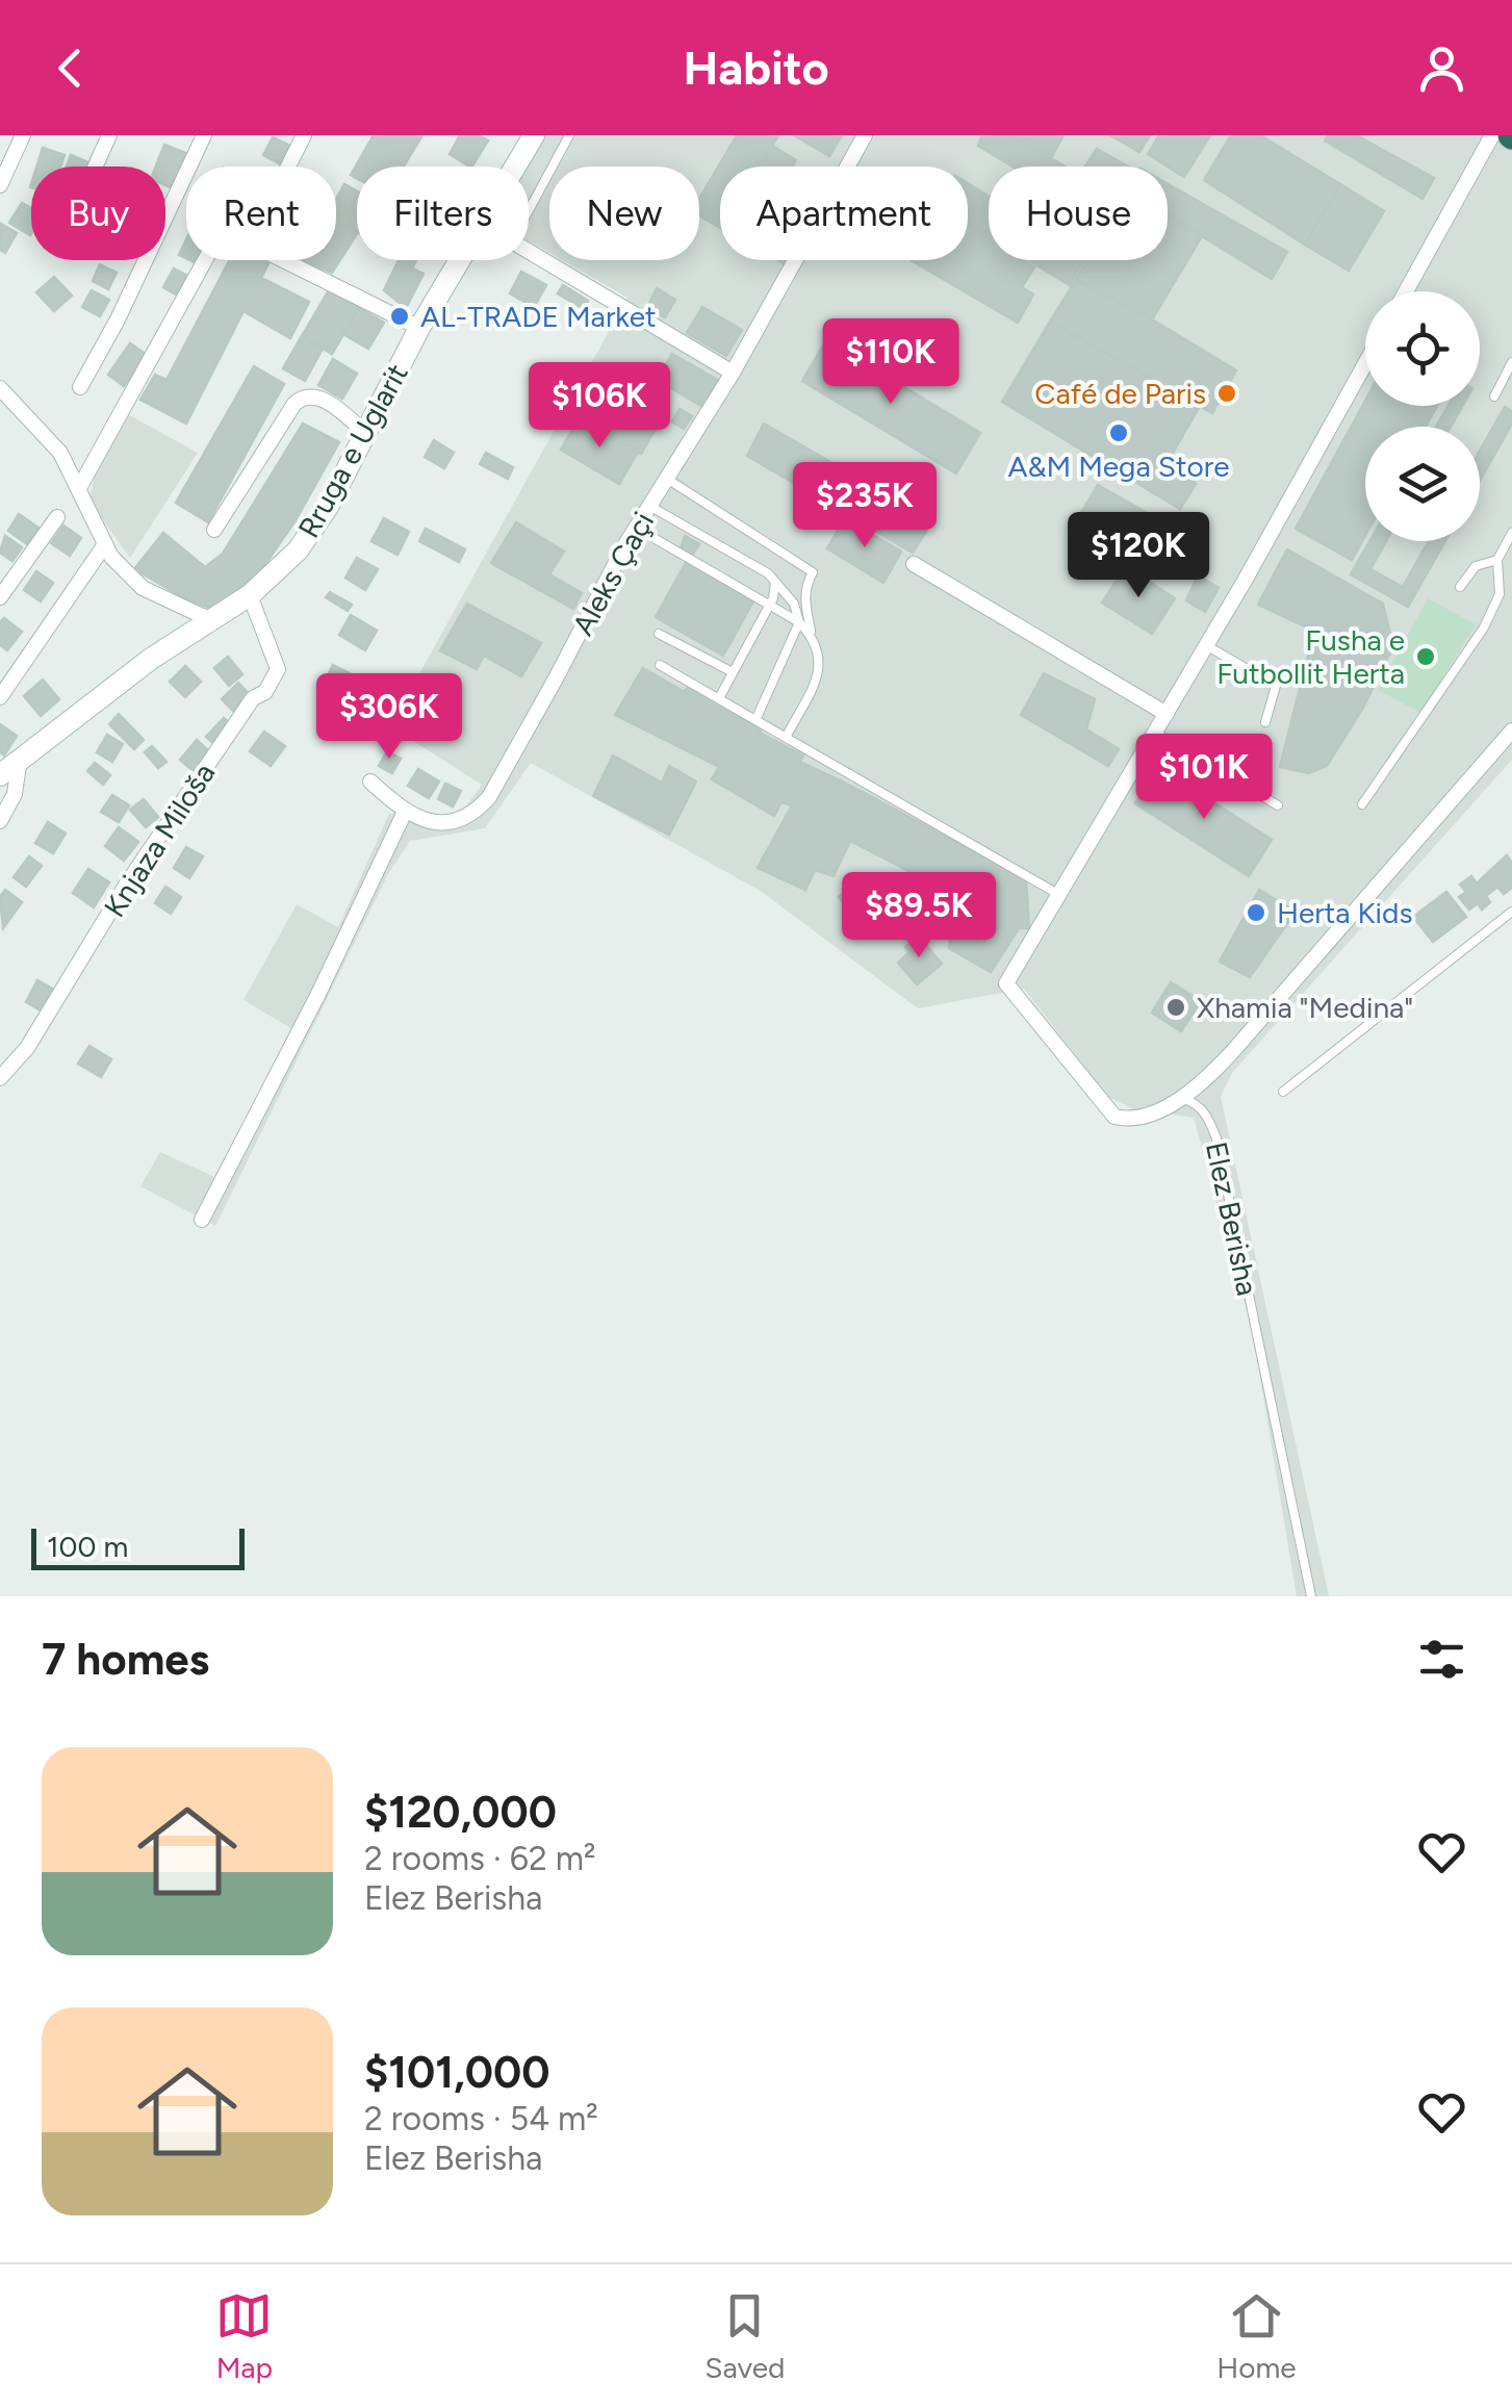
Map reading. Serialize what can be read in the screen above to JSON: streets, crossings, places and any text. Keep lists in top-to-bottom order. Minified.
{"streets":{"street":["Rruga e Uglarit","Aleks Çaçi","Knjaza Miloša"],"lane":["Elez Berisha"]},"crossings":[["Rruga e Uglarit","Knjaza Miloša"]],"places":["AL-TRADE Market","Café de Paris","A&M Mega Store","Fusha e Futbollit Herta","Herta Kids","Xhamia \"Medina\""],"scale_bar":"100 m","page":{"header":"Habito","chip":["Buy","Rent","Filters","New","Apartment","House"],"price":["$110K","$106K","$235K","$120K","$306K","$101K","$89.5K"],"scale":"100 m","heading":"7 homes","list":[{"name":"$120,000","note":"2 rooms · 62 m² · Elez Berisha"},{"name":"$101,000","note":"2 rooms · 54 m² · Elez Berisha"}],"tabs":["Map","Saved","Home"]}}
